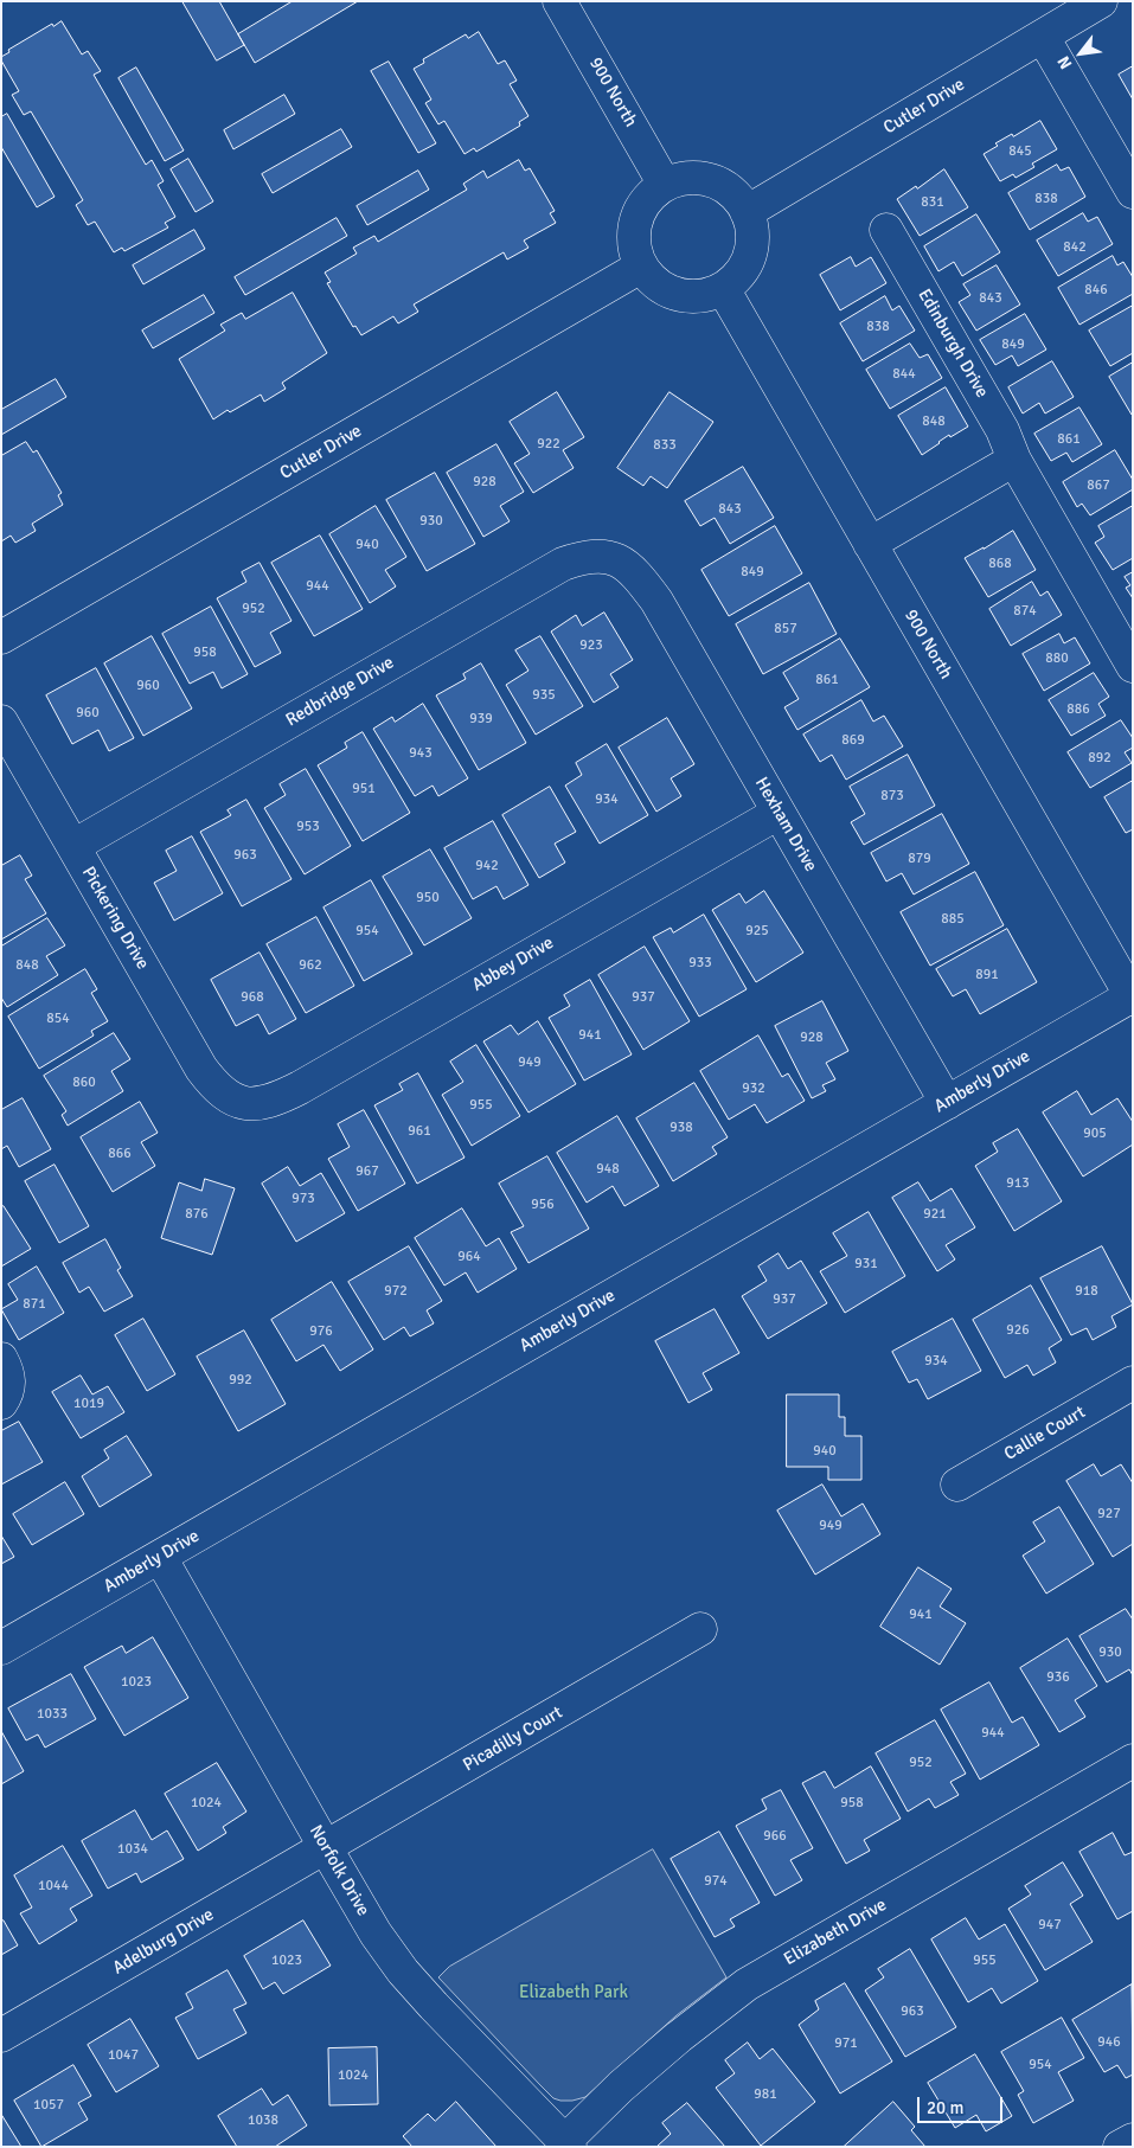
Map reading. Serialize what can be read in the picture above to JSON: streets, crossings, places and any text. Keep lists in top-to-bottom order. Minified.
{"streets":{"street":["900 North","Cutler Drive","Edinburgh Drive","Redbridge Drive","Hexham Drive","Pickering Drive","Abbey Drive","Amberly Drive","Callie Court","Picadilly Court","Norfolk Drive","Elizabeth Drive","Adelburg Drive"]},"crossings":[["900 North","Cutler Drive"],["900 North","Amberly Drive"],["Redbridge Drive","Hexham Drive"],["Redbridge Drive","Pickering Drive"],["Hexham Drive","Abbey Drive"],["Hexham Drive","Amberly Drive"],["Pickering Drive","Abbey Drive"],["Amberly Drive","Norfolk Drive"],["Picadilly Court","Norfolk Drive"],["Picadilly Court","Adelburg Drive"],["Norfolk Drive","Elizabeth Drive"],["Norfolk Drive","Adelburg Drive"]],"parks":["Elizabeth Park"],"house_numbers":["845","838","831","842","846","843","838","849","844","848","861","922","833","928","867","843","930","940","868","849","944","952","874","857","923","958","880","861","960","935","886","960","939","869","943","892","951","873","934","953","963","879","942","950","885","954","925","933","848","962","891","968","937","854","941","928","949","860","932","955","938","961","905","866","948","967","913","973","956","876","921","964","931","972","918","937","871","926","976","934","992","1019","940","927","949","941","930","936","1023","1033","944","952","1024","958","966","1034","974","1044","947","1023","955","963","946","971","1047","954","1024","981","1057","1038"],"scale_bar":"20 m","north":"bottom left"}
